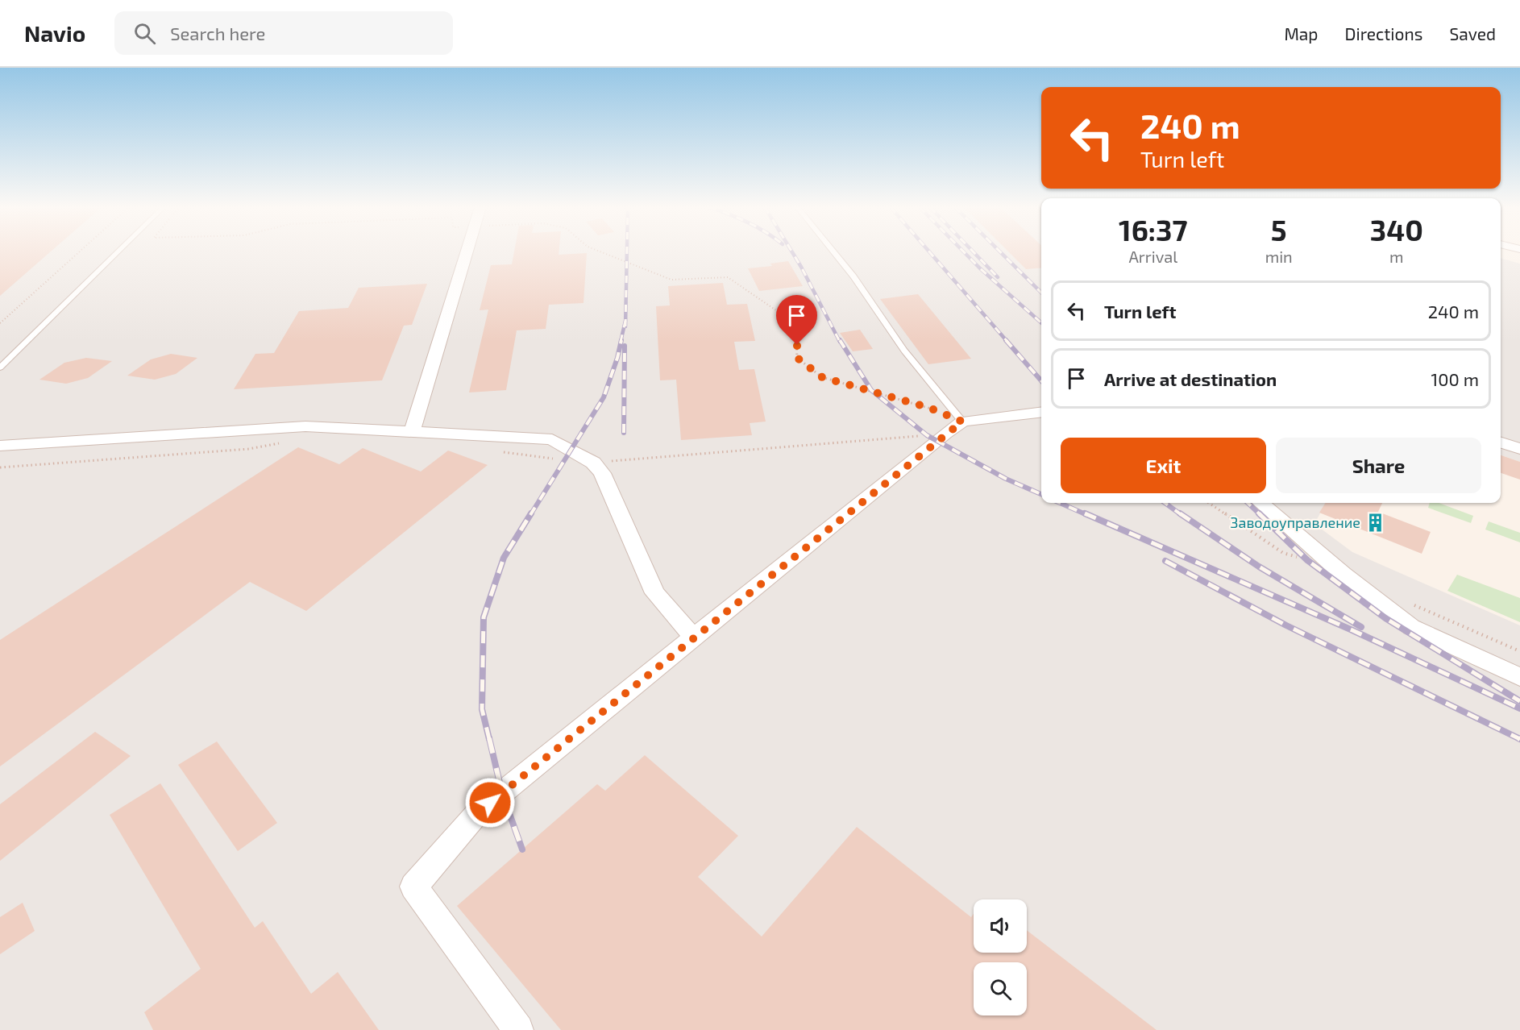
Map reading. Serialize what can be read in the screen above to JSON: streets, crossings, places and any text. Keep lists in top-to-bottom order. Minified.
{"places":{"building":["Заводоуправление"]},"page":{"header":"Navio","search":"Search here","nav":["Map","Directions","Saved"],"turn":["240 m","Turn left"],"eta":["16:37","Arrival","5","min","340","m"],"list":[{"name":"Turn left","value":"240 m"},{"name":"Arrive at destination","value":"100 m"}],"buttons":["Exit","Share"]}}
